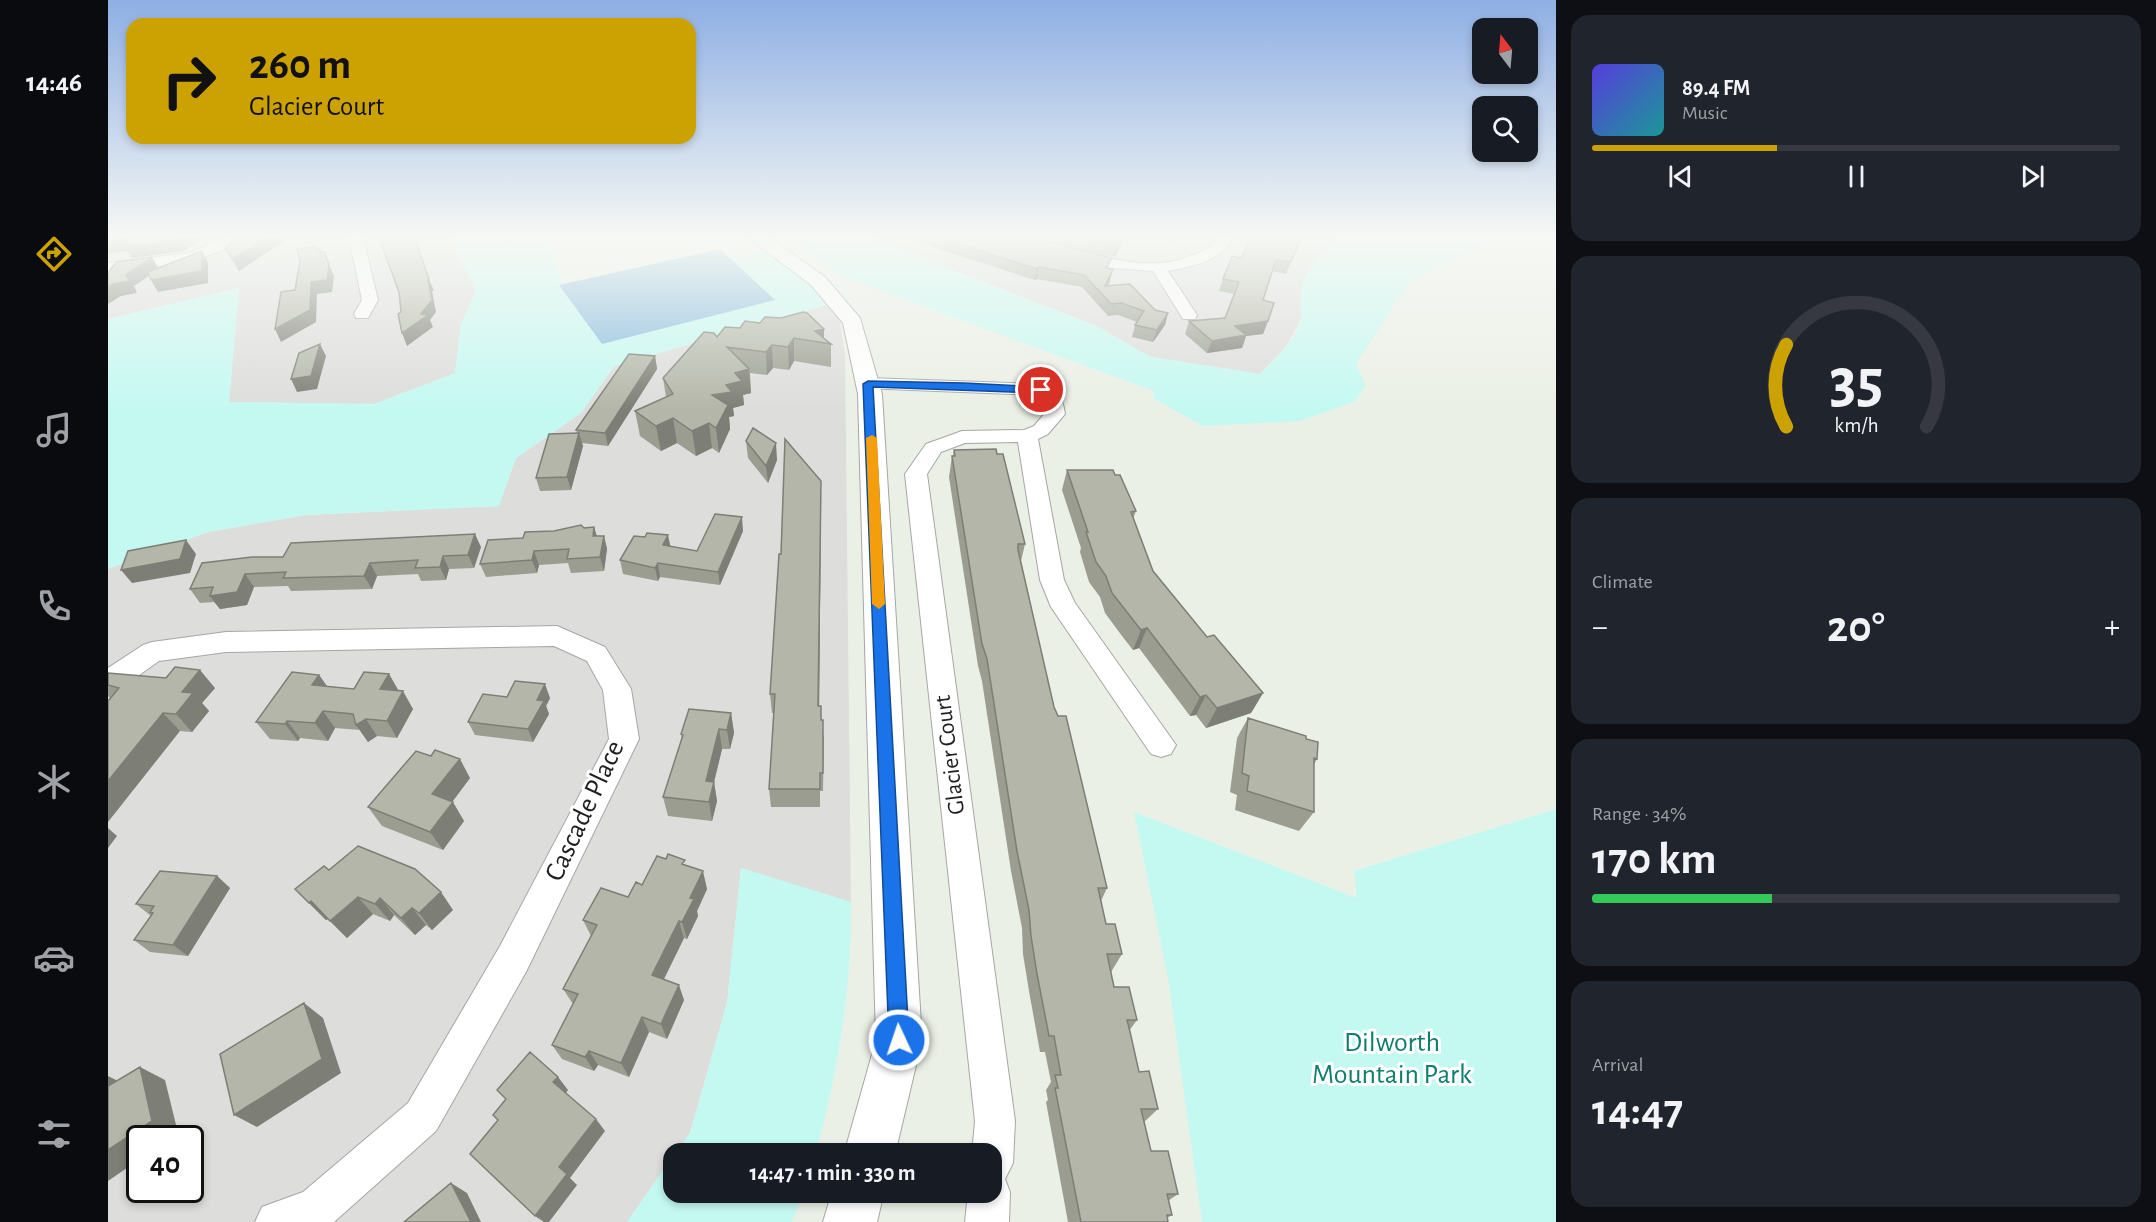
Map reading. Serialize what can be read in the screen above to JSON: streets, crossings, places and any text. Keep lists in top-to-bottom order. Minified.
{"streets":{"street":["Glacier Court","Cascade Place"]},"parks":["Dilworth Mountain Park"],"north":"top","page":{"tabs":"14:46","turn":["260 m","Glacier Court"],"song":["89.4 FM","Music"],"tile":["Climate",["Range · 34%","170 km"],["Arrival","14:47"]],"heat":["−","20°","+"],"limit":"40","trip":"14:47 · 1 min · 330 m","gauge":["35","km/h"]}}
